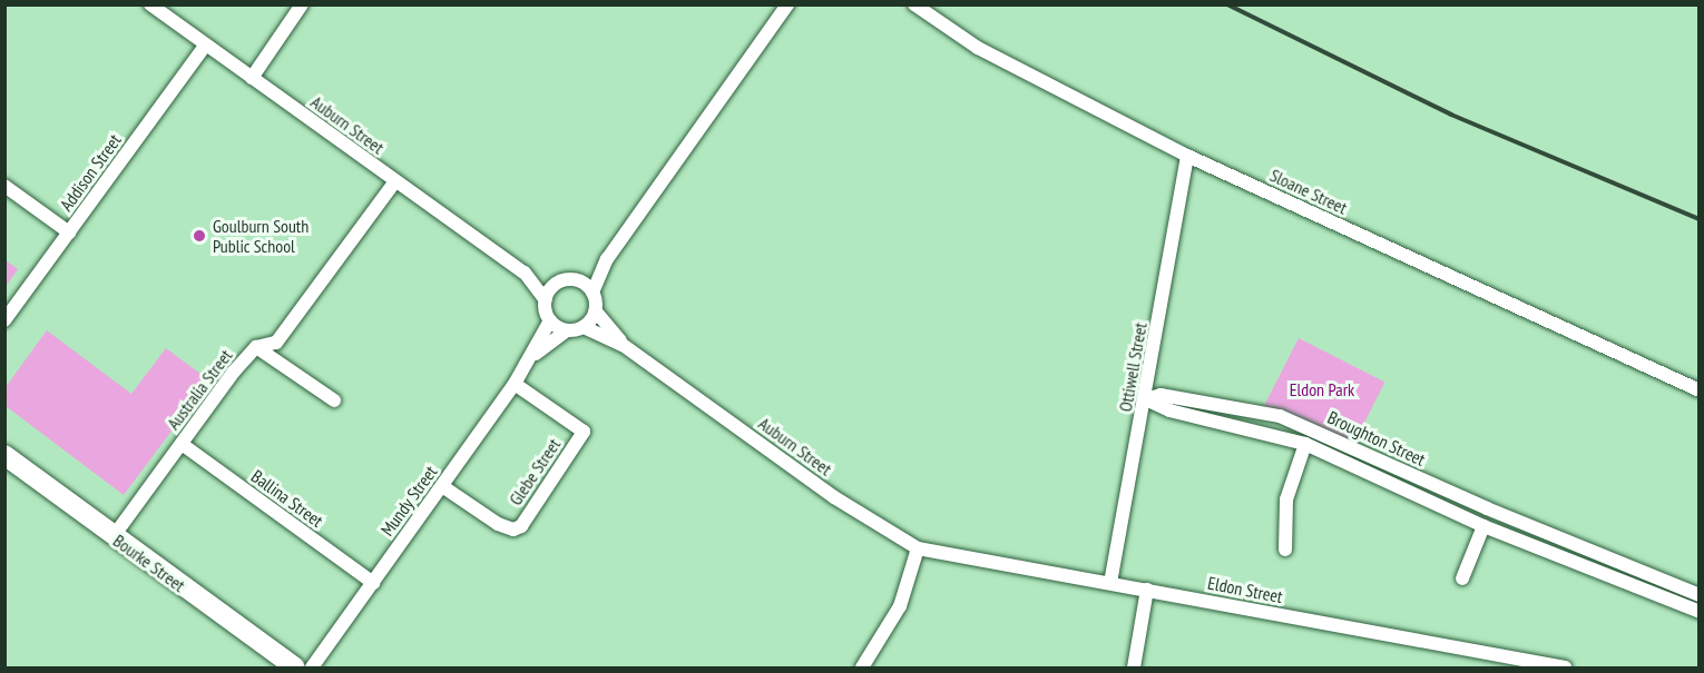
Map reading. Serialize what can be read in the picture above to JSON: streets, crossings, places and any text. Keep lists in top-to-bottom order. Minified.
{"streets":{"street":["Auburn Street","Addison Street","Sloane Street","Ottiwell Street","Australia Street","Broughton Street","Glebe Street","Ballina Street","Mundy Street","Bourke Street","Eldon Street"]},"crossings":[["Auburn Street","Addison Street"],["Auburn Street","Australia Street"],["Auburn Street","Mundy Street"],["Auburn Street","Eldon Street"],["Sloane Street","Ottiwell Street"],["Ottiwell Street","Broughton Street"],["Ottiwell Street","Eldon Street"],["Australia Street","Ballina Street"],["Australia Street","Bourke Street"],["Glebe Street","Mundy Street"],["Ballina Street","Mundy Street"]],"parks":["Eldon Park"],"places":["Goulburn South Public School"]}
